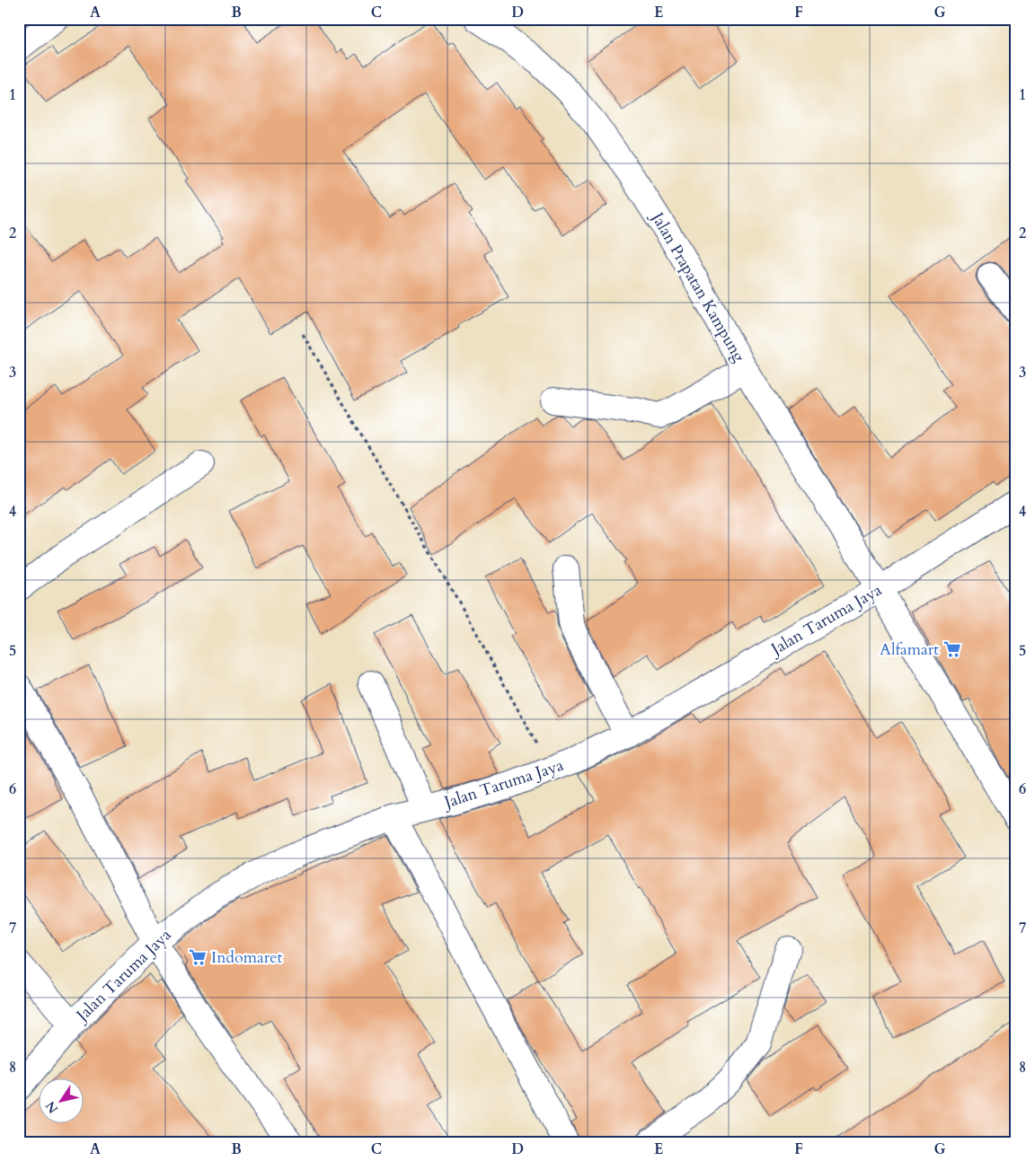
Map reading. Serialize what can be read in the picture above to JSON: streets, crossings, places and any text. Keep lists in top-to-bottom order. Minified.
{"streets":{"street":["Jalan Prapatan Kampung","Jalan Taruma Jaya"]},"crossings":[["Jalan Prapatan Kampung","Jalan Taruma Jaya"]],"places":{"supermarket":["Alfamart","Indomaret"]},"north":"bottom left","grid":{"columns":["A","B","C","D","E","F","G"],"rows":["1","2","3","4","5","6","7","8"]}}
